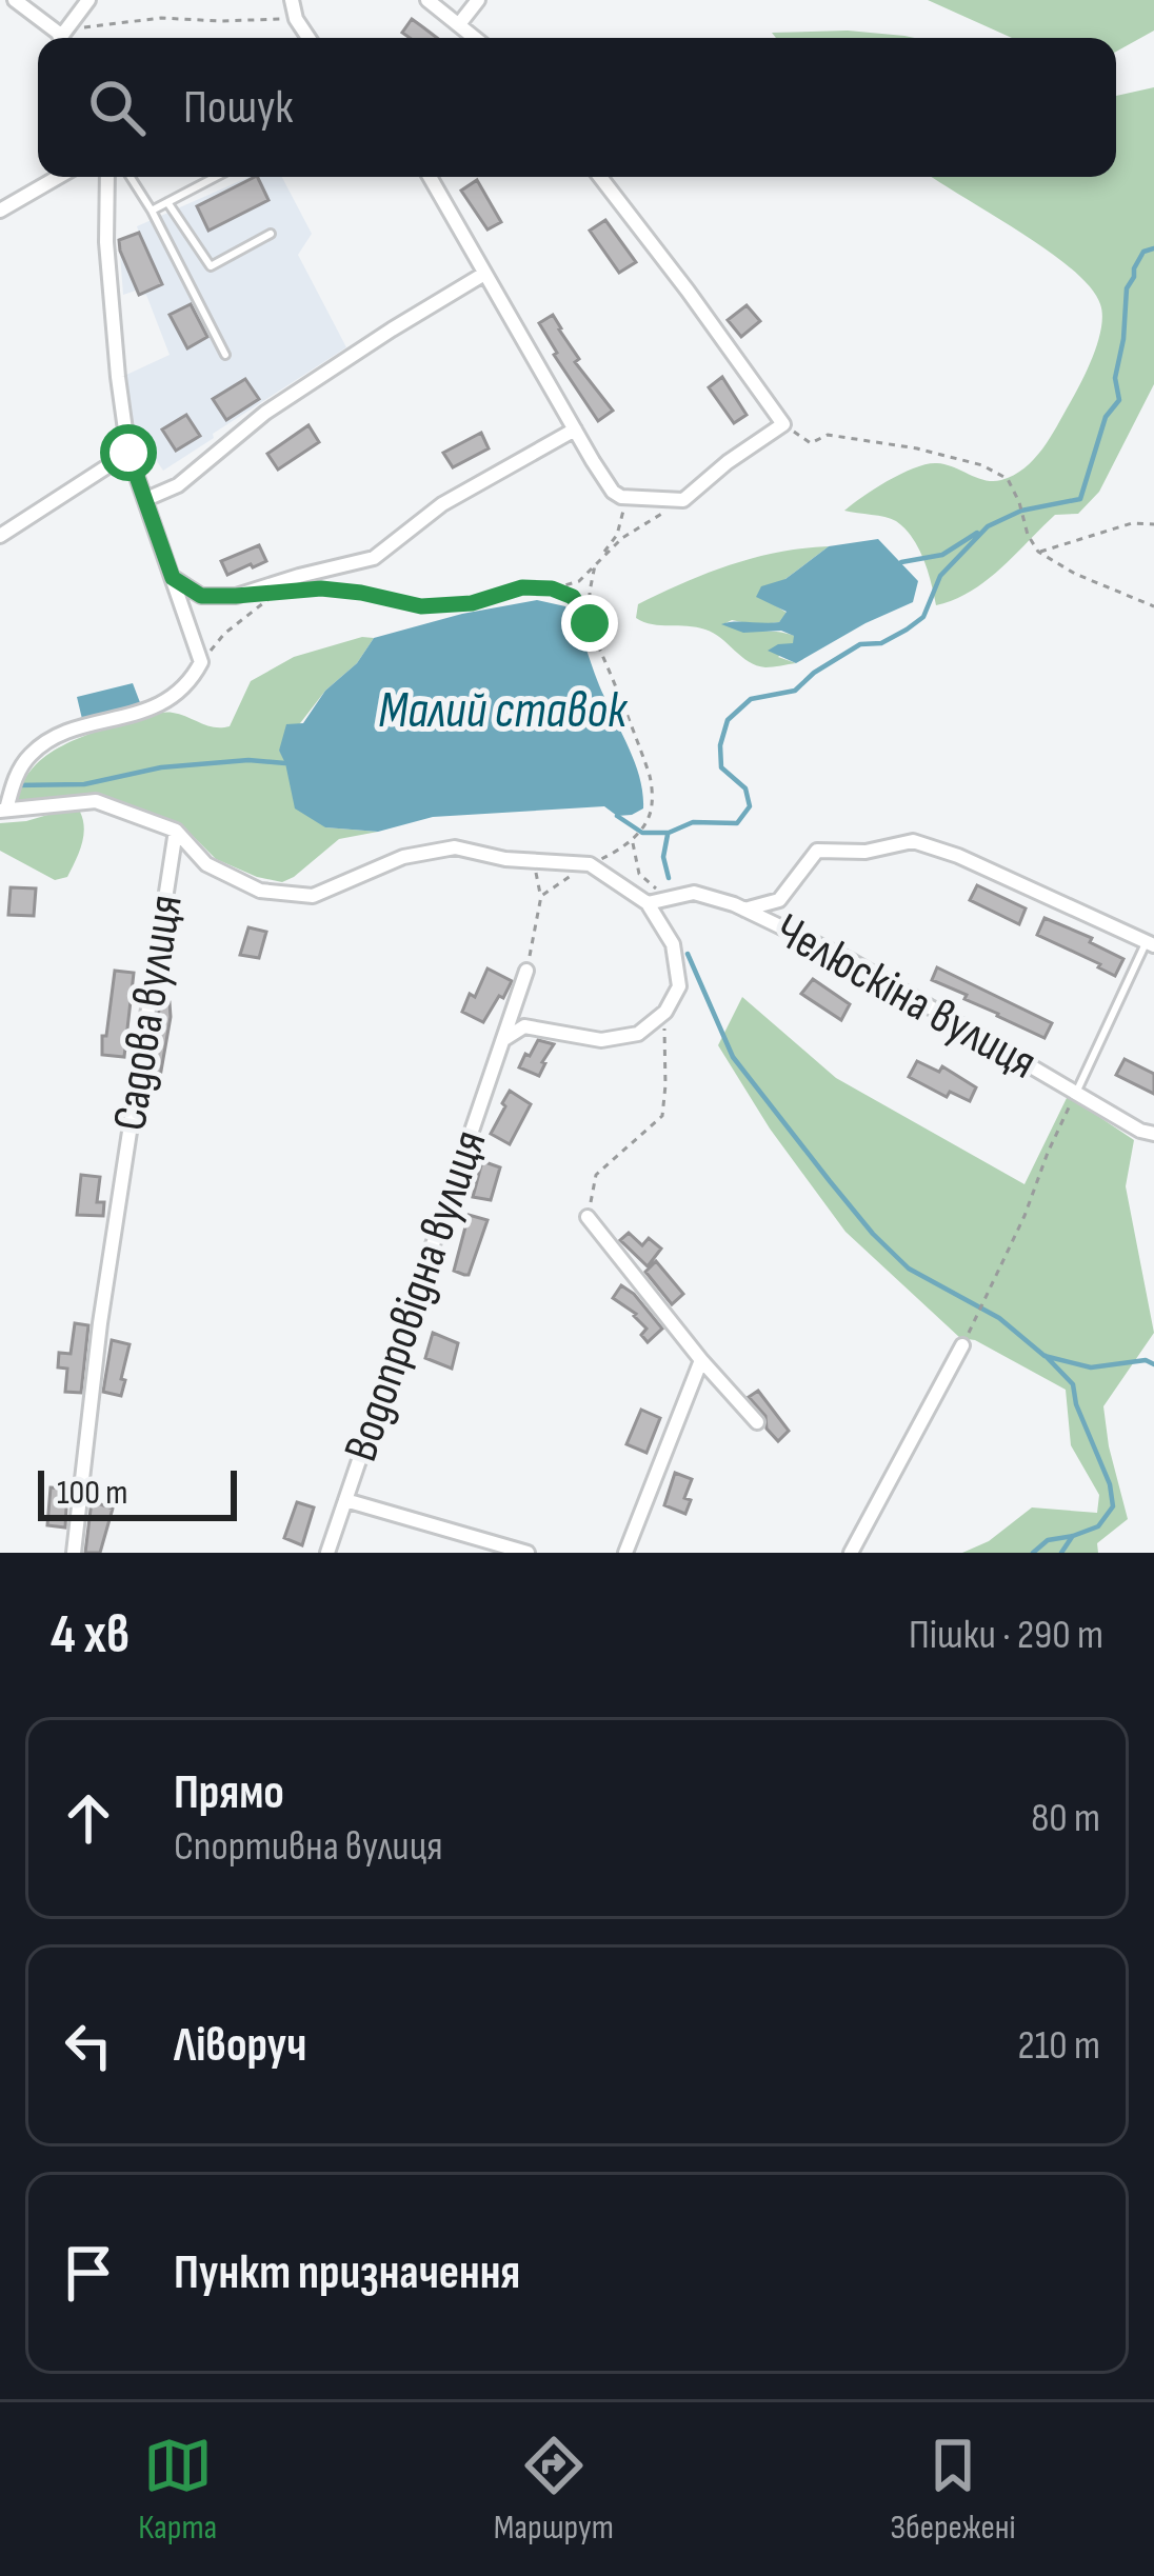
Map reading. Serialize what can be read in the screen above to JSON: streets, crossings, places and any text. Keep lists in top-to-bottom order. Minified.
{"streets":{"street":["Челюскіна вулиця","Садова вулиця","Водопровідна вулиця"]},"water":["Малий ставок"],"scale_bar":"100 m","page":{"search":"Пошук","scale":"100 m","heading":["4 хв","Пішки · 290 m"],"list":[["Прямо","Спортивна вулиця","80 m"],["Ліворуч","210 m"],"Пункт призначення"],"nav":["Карта","Маршрут","Збережені"]}}
